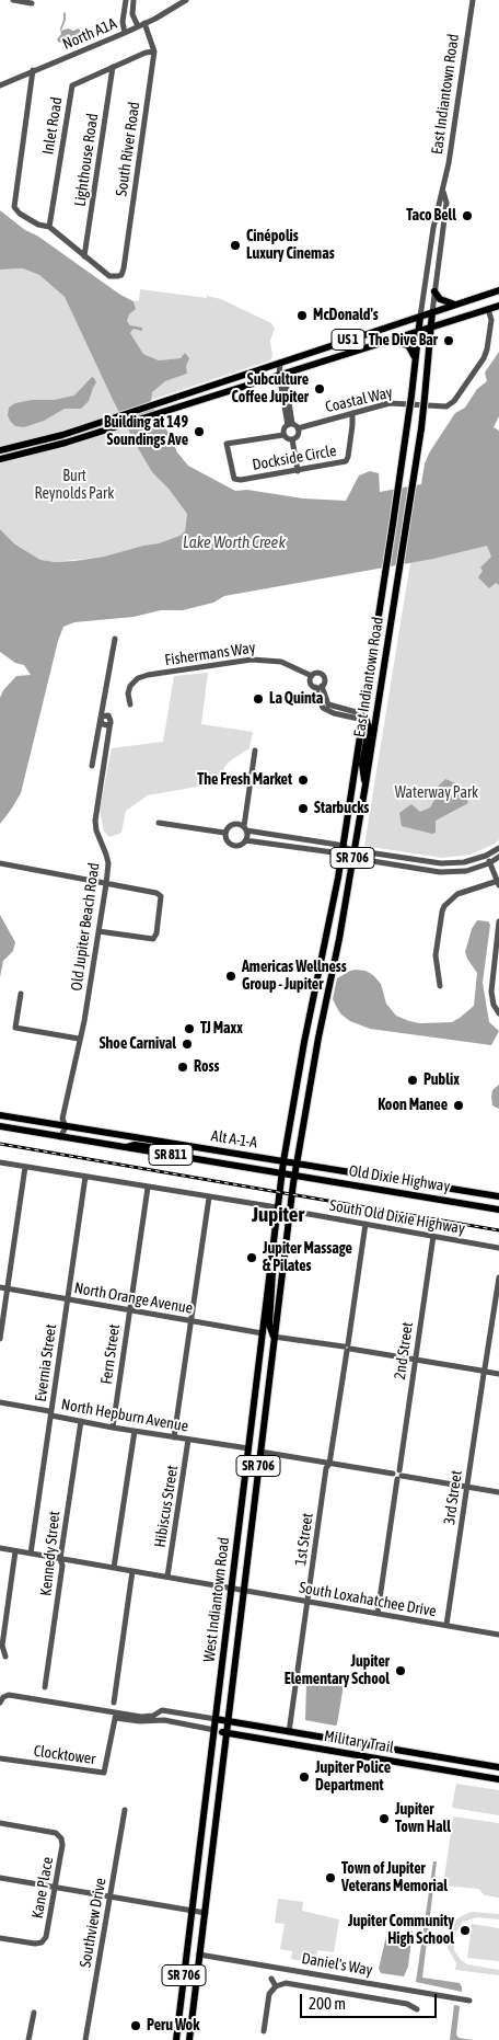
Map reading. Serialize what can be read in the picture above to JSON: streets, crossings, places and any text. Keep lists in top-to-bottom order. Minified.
{"streets":{"main road":["East Indiantown Road","US 1","SR 706","Alt A-1-A","SR 811","Old Dixie Highway","West Indiantown Road","Military Trail"],"street":["North A1A","Inlet Road","South River Road","Lighthouse Road","Coastal Way","Dockside Circle","Fishermans Way","Old Jupiter Beach Road","South Old Dixie Highway","North Orange Avenue","2nd Street","Fern Street","Evernia Street","North Hepburn Avenue","3rd Street","Hibiscus Street","1st Street","Kennedy Street","South Loxahatchee Drive","Clocktower","Kane Place","Southview Drive","Daniel's Way"]},"crossings":[["North A1A","South River Road"],["East Indiantown Road","US 1"],["East Indiantown Road","Fishermans Way"],["East Indiantown Road","Alt A-1-A"],["East Indiantown Road","West Indiantown Road"],["Inlet Road","South River Road"],["Inlet Road","Lighthouse Road"],["South River Road","Lighthouse Road"],["US 1","Coastal Way"],["Coastal Way","Dockside Circle"],["Old Jupiter Beach Road","Alt A-1-A"],["Alt A-1-A","Old Dixie Highway"],["Alt A-1-A","West Indiantown Road"],["Old Dixie Highway","West Indiantown Road"],["South Old Dixie Highway","2nd Street"],["South Old Dixie Highway","1st Street"],["South Old Dixie Highway","West Indiantown Road"],["North Orange Avenue","Fern Street"],["North Orange Avenue","Evernia Street"],["North Orange Avenue","West Indiantown Road"],["2nd Street","South Loxahatchee Drive"],["Fern Street","North Hepburn Avenue"],["Evernia Street","North Hepburn Avenue"],["Evernia Street","South Loxahatchee Drive"],["North Hepburn Avenue","Hibiscus Street"],["North Hepburn Avenue","Kennedy Street"],["North Hepburn Avenue","West Indiantown Road"],["3rd Street","South Loxahatchee Drive"],["Hibiscus Street","South Loxahatchee Drive"],["1st Street","South Loxahatchee Drive"],["1st Street","Military Trail"],["Kennedy Street","South Loxahatchee Drive"],["West Indiantown Road","South Loxahatchee Drive"],["West Indiantown Road","Military Trail"],["West Indiantown Road","Daniel's Way"]],"districts":["Jupiter"],"water":["Lake Worth Creek"],"parks":["Burt Reynolds Park","Waterway Park"],"places":["Taco Bell","Cinépolis Luxury Cinemas","McDonald's","The Dive Bar","Subculture Coffee Jupiter","Building at 149 Soundings Ave","La Quinta","The Fresh Market","Starbucks","Americas Wellness Group - Jupiter","TJ Maxx","Shoe Carnival","Ross","Publix","Koon Manee","Jupiter Massage & Pilates","Jupiter Elementary School","Jupiter Police Department","Jupiter Town Hall","Town of Jupiter Veterans Memorial","Jupiter Community High School","Peru Wok"],"scale_bar":"200 m"}
